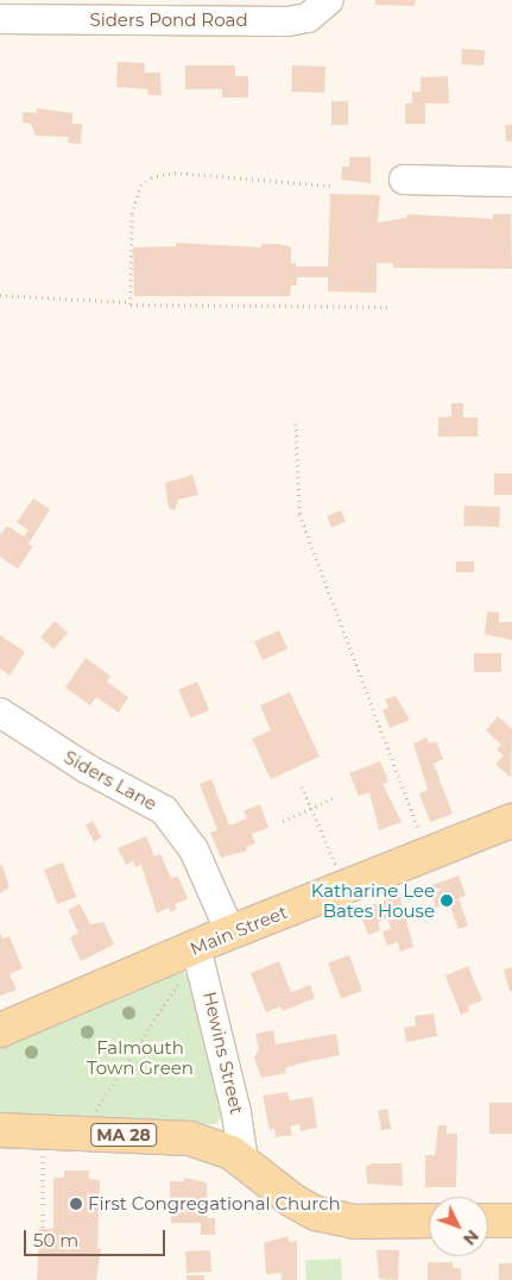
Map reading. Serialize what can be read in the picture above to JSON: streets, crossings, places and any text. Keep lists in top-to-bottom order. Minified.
{"streets":{"main road":["Main Street","MA 28"],"street":["Siders Pond Road","Siders Lane","Hewins Street"]},"crossings":[["Siders Lane","Main Street"],["Main Street","Hewins Street"],["Hewins Street","MA 28"]],"parks":["Falmouth Town Green"],"places":["Katharine Lee Bates House","First Congregational Church"],"scale_bar":"50 m","north":"bottom right"}
